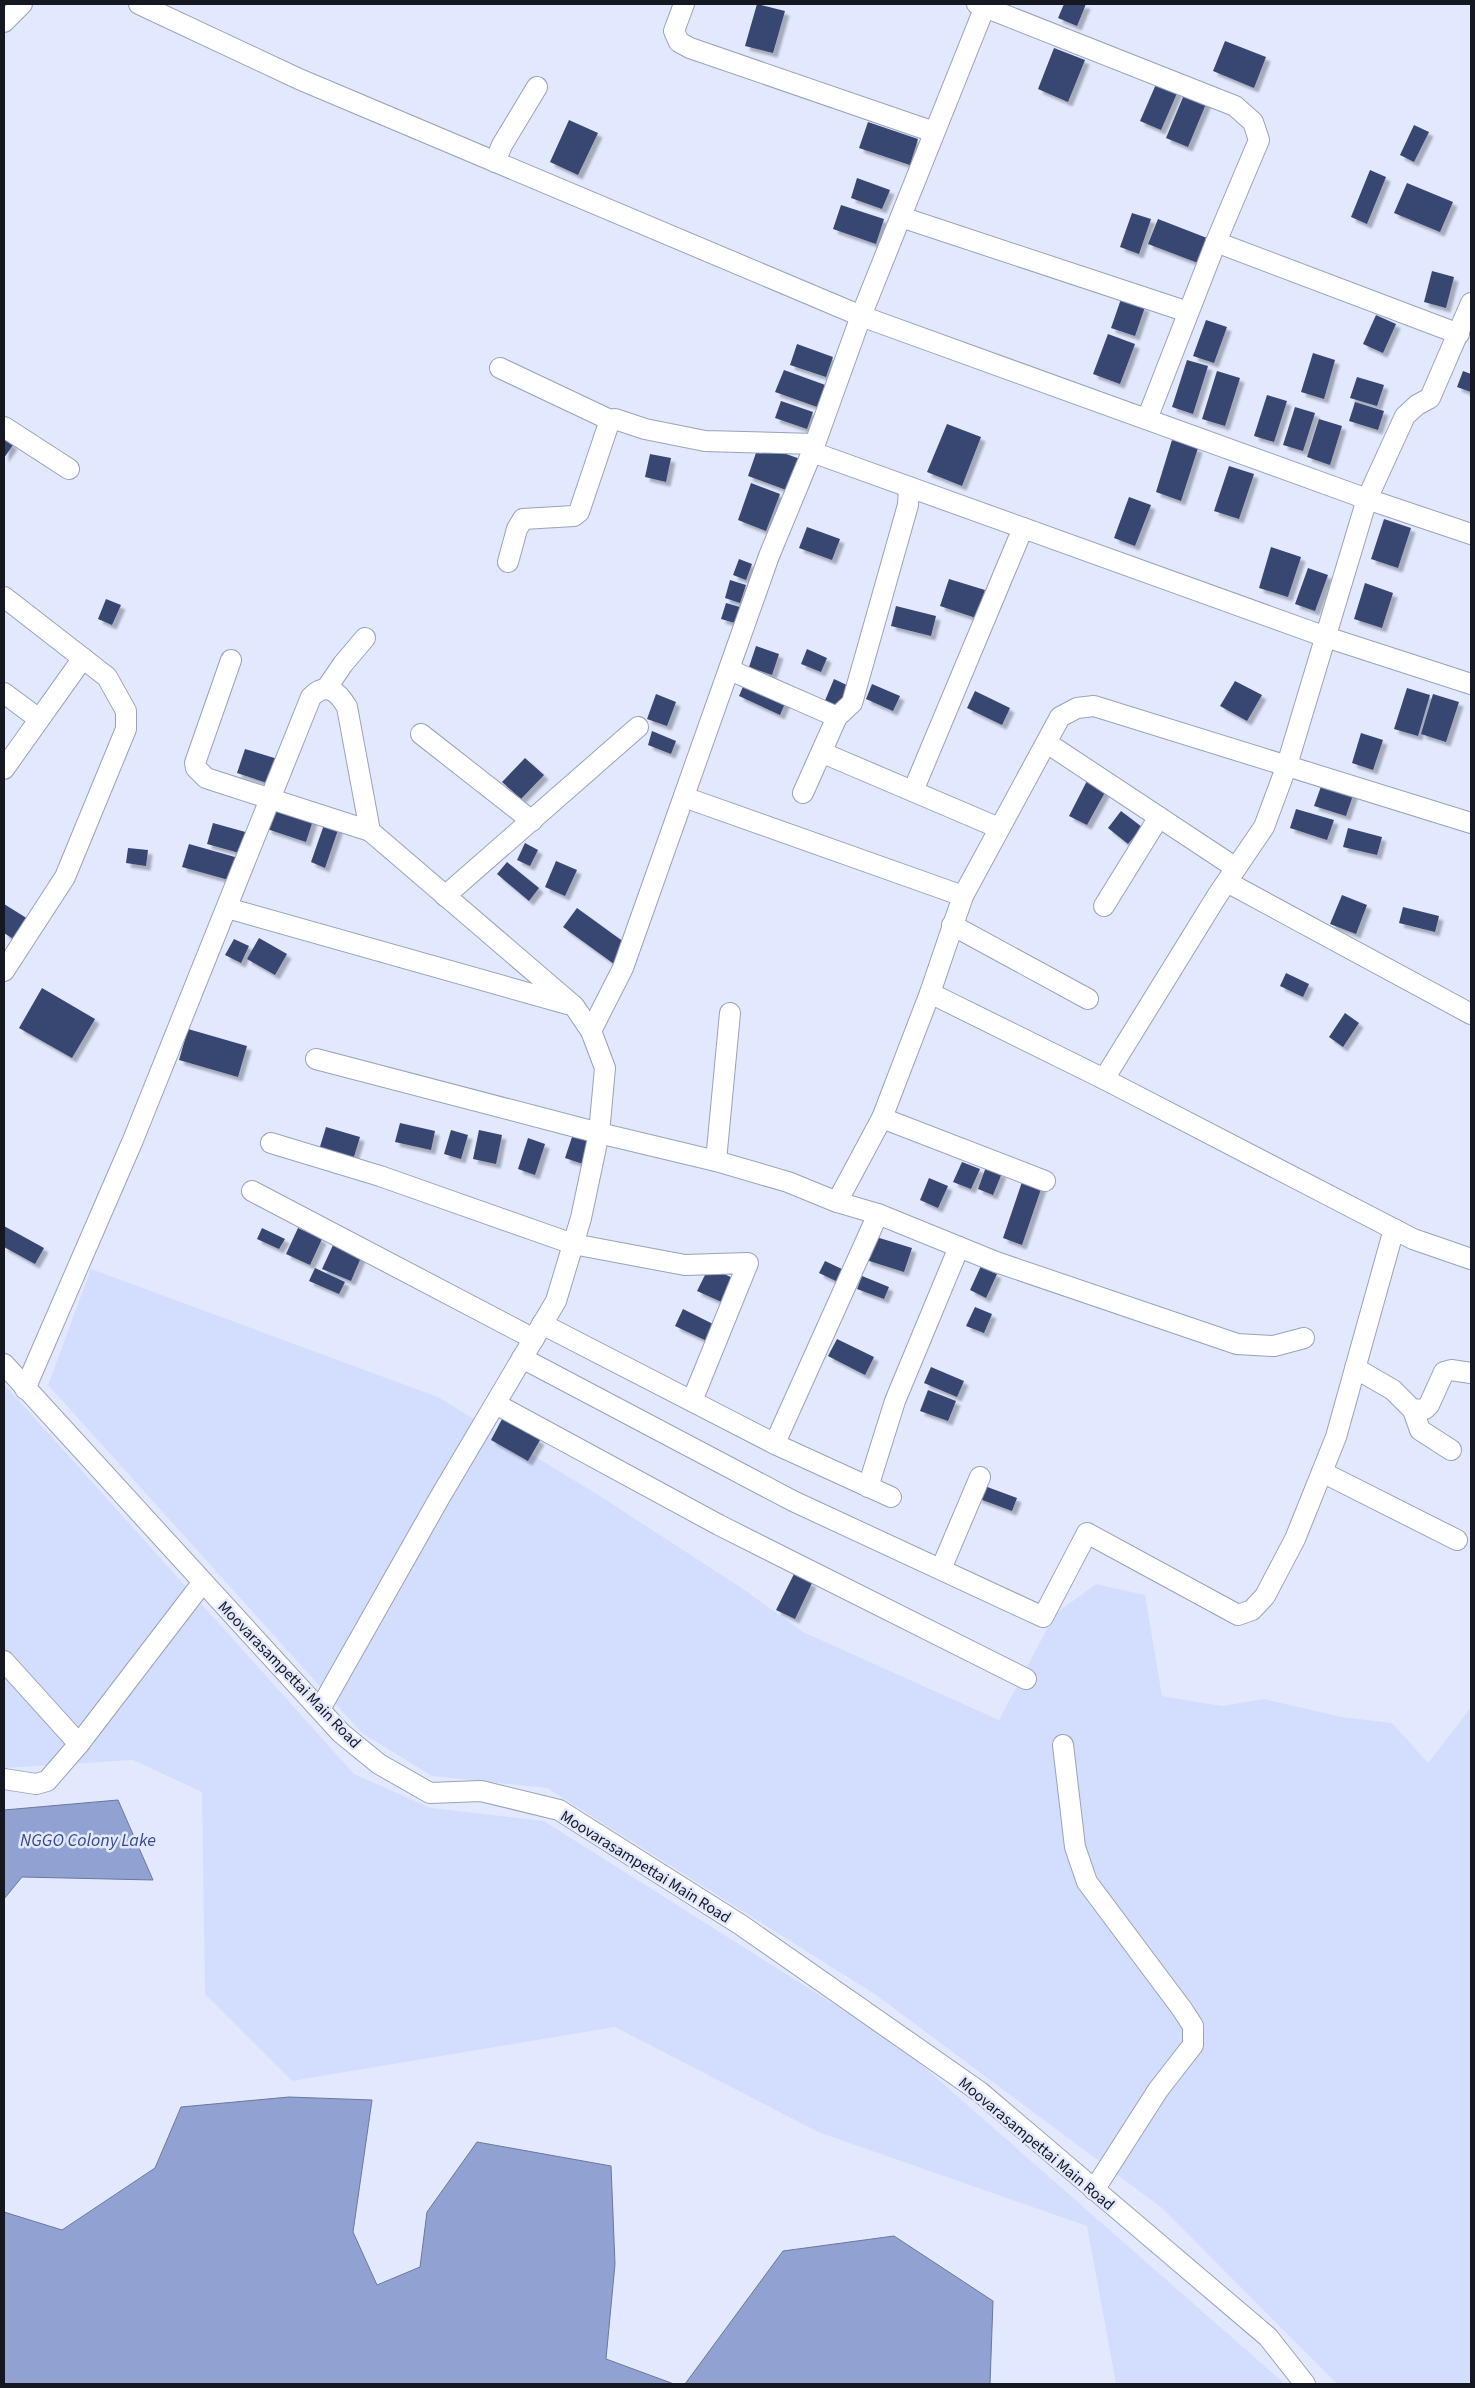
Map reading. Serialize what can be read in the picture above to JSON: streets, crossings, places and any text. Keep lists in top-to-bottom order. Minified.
{"streets":{"street":["Moovarasampettai Main Road"]},"water":["NGGO Colony Lake"]}
